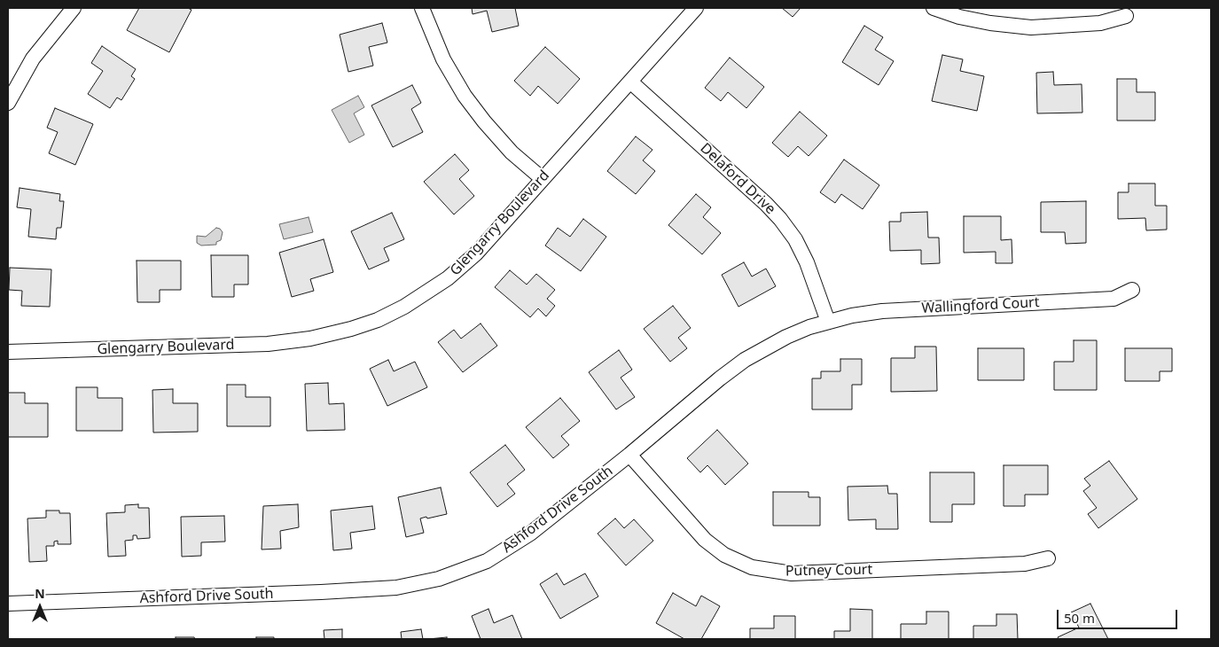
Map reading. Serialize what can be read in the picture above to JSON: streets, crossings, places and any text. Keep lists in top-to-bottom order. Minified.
{"streets":{"street":["Delaford Drive","Glengarry Boulevard","Wallingford Court","Ashford Drive South","Putney Court"]},"crossings":[["Delaford Drive","Glengarry Boulevard"],["Delaford Drive","Wallingford Court"],["Delaford Drive","Ashford Drive South"],["Wallingford Court","Ashford Drive South"],["Ashford Drive South","Putney Court"]],"scale_bar":"50 m","north":"top"}
